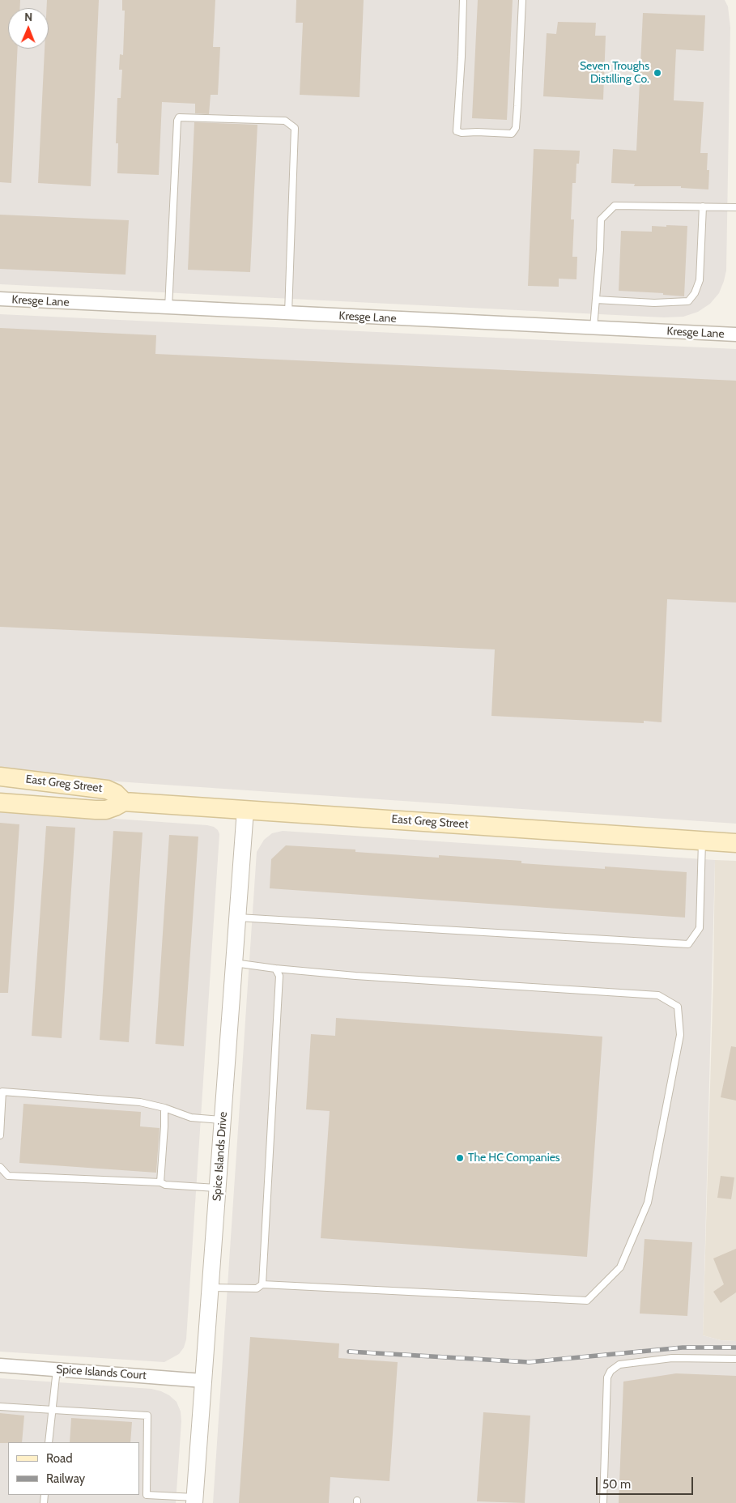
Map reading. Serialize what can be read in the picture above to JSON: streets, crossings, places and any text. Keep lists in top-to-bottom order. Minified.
{"streets":{"main road":["East Greg Street"],"street":["Kresge Lane","Spice Islands Drive","Spice Islands Court"]},"crossings":[["East Greg Street","Spice Islands Drive"],["Spice Islands Drive","Spice Islands Court"]],"places":["Seven Troughs Distilling Co.","The HC Companies"],"legend":["Road","Railway"],"scale_bar":"50 m","north":"top"}
